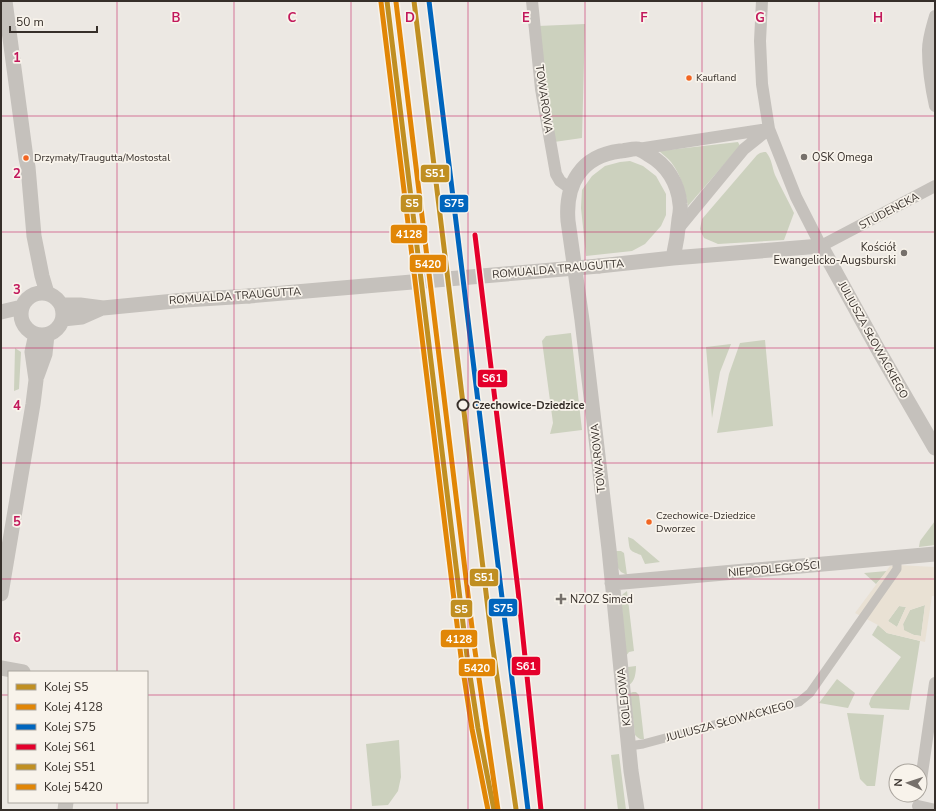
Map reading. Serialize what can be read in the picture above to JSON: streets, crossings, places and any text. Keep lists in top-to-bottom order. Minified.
{"streets":{"street":["TOWAROWA","STUDENCKA","ROMUALDA TRAUGUTTA","JULIUSZA SŁOWACKIEGO","NIEPODLEGŁOŚCI","KOLEJOWA"]},"crossings":[["TOWAROWA","NIEPODLEGŁOŚCI"],["TOWAROWA","KOLEJOWA"],["STUDENCKA","ROMUALDA TRAUGUTTA"],["STUDENCKA","JULIUSZA SŁOWACKIEGO"],["ROMUALDA TRAUGUTTA","JULIUSZA SŁOWACKIEGO"],["JULIUSZA SŁOWACKIEGO","NIEPODLEGŁOŚCI"],["JULIUSZA SŁOWACKIEGO","KOLEJOWA"],["NIEPODLEGŁOŚCI","KOLEJOWA"]],"places":{"other":["Kaufland","OSK Omega","Drzymały/Traugutta/Mostostal","Kościół Ewangelicko-Augsburski","Czechowice-Dziedzice","Czechowice-Dziedzice Dworzec"],"health":["NZOZ Simed"]},"lines":["rail line S5","rail line S75","rail line S51","rail line 4128","rail line 5420","rail line S61"],"legend":["Kolej S5","Kolej 4128","Kolej S75","Kolej S61","Kolej S51","Kolej 5420"],"scale_bar":"50 m","north":"left","grid":{"columns":["B","C","D","E","F","G","H"],"rows":["1","2","3","4","5","6"]}}
